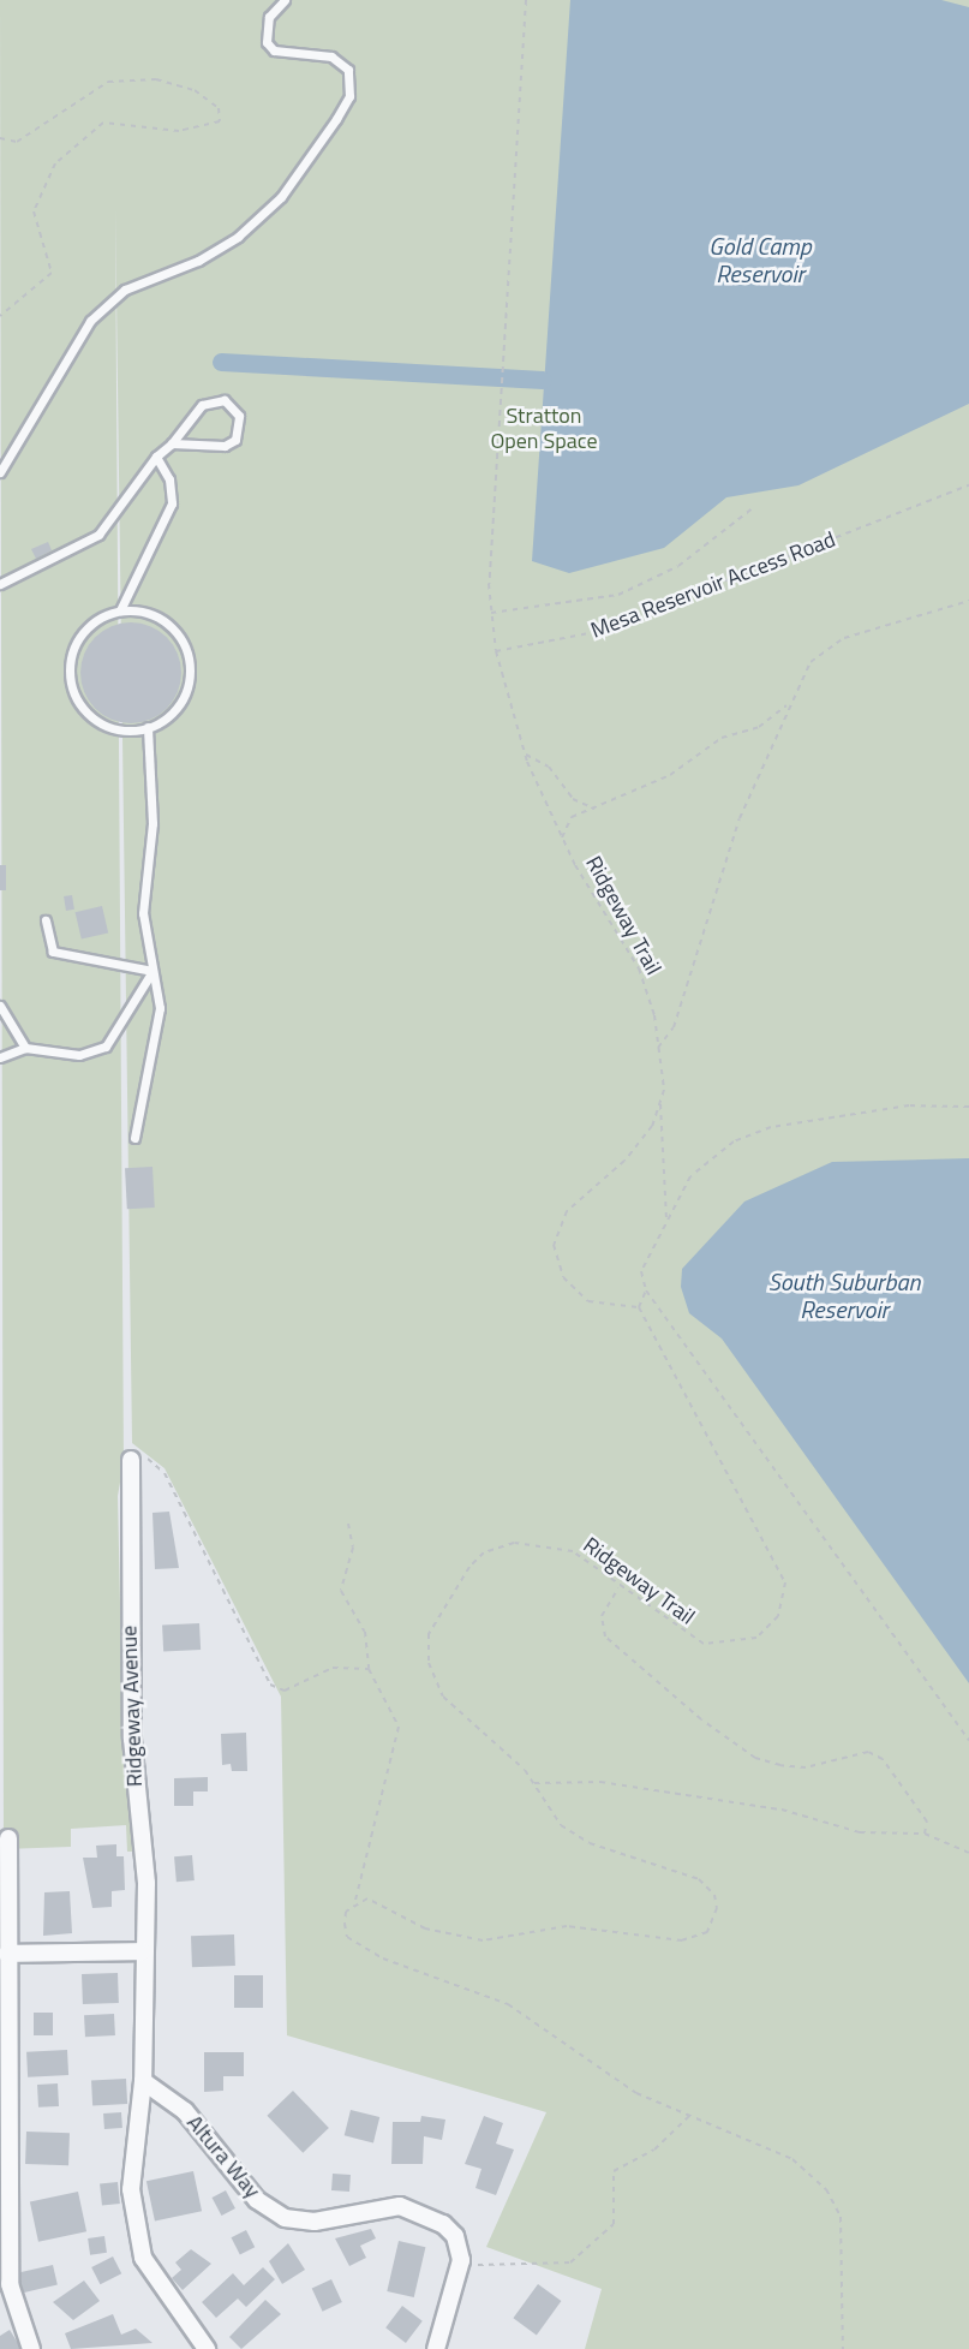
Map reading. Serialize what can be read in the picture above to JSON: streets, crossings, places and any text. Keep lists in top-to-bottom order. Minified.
{"streets":{"street":["Ridgeway Avenue","Altura Way"],"path":["Mesa Reservoir Access Road","Ridgeway Trail"]},"crossings":[["Mesa Reservoir Access Road","Ridgeway Trail"],["Ridgeway Avenue","Altura Way"]],"water":["Gold Camp Reservoir","South Suburban Reservoir"],"parks":["Stratton Open Space"]}
